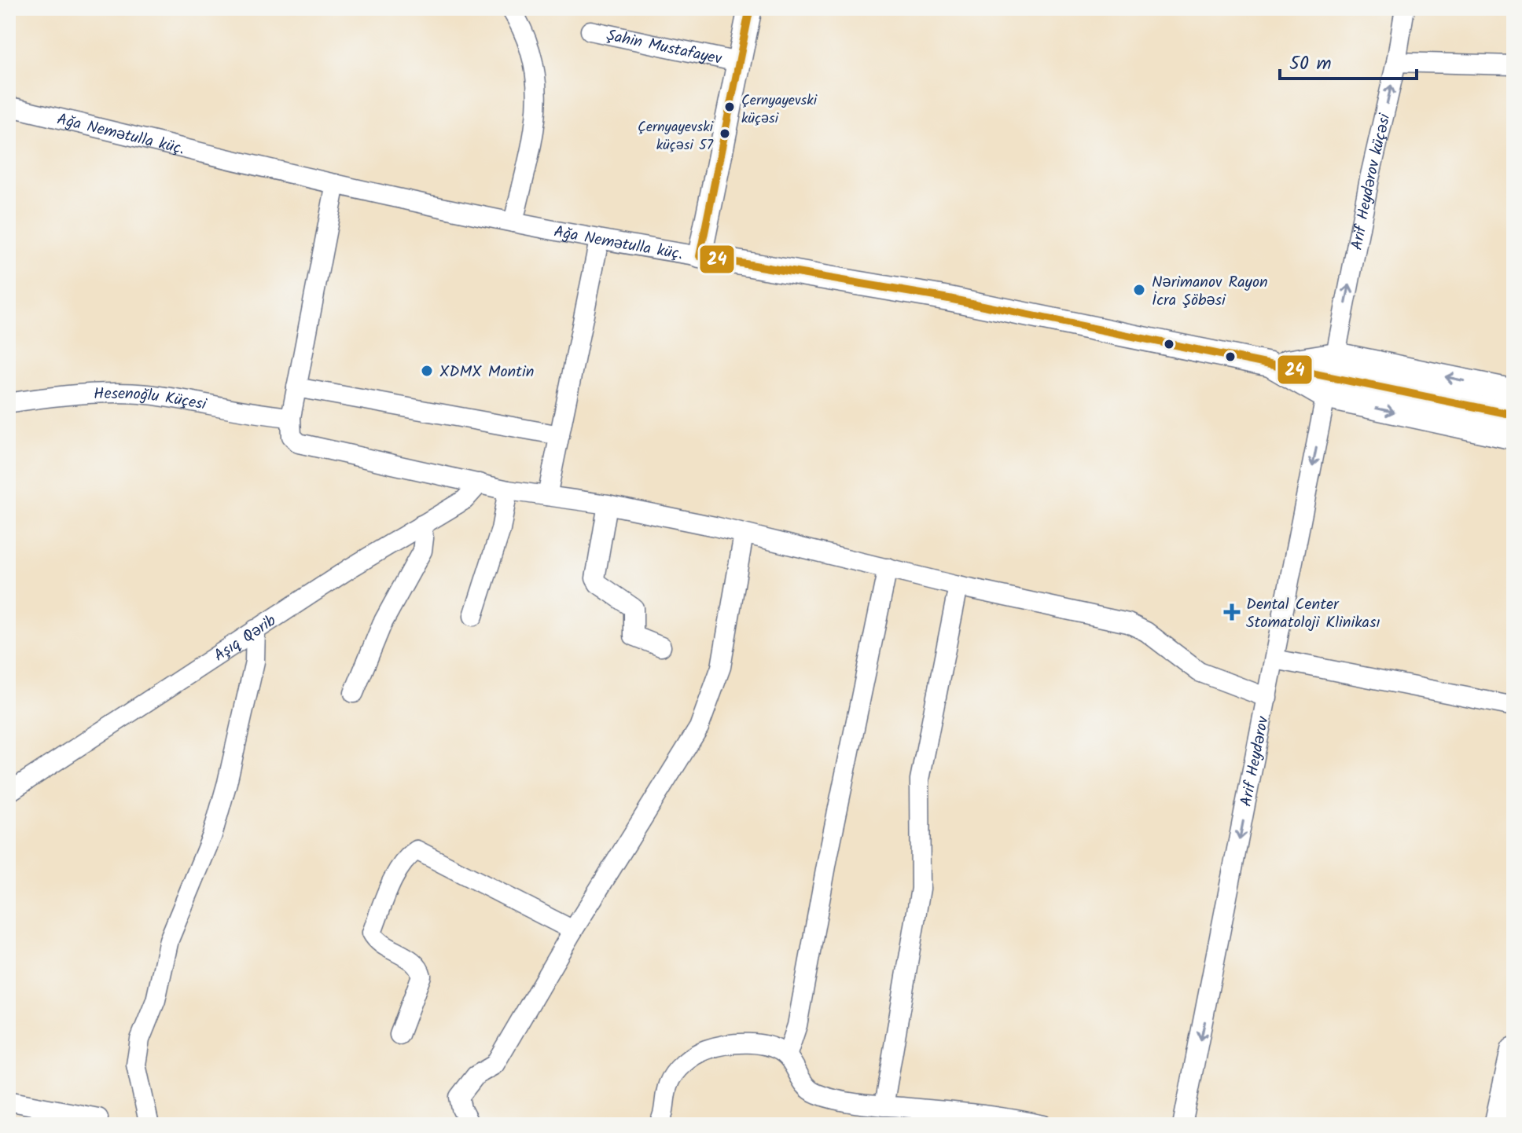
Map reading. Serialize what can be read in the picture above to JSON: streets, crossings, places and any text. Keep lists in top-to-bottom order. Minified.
{"streets":{"street":["Şahin Mustafayev","Ağa Nemətulla küç.","Arif Heydərov küçəsi","Hesenoğlu Küçesi","Aşıq Qərib","Arif Heydərov"]},"crossings":[["Ağa Nemətulla küç.","Arif Heydərov küçəsi"],["Ağa Nemətulla küç.","Arif Heydərov"]],"one_way":["Arif Heydərov küçəsi","Arif Heydərov"],"places":{"other":["Çernyayevski küçəsi","Çernyayevski küçəsi 57","Nərimanov Rayon İcra Şöbəsi","XDMX Montin"],"health":["Dental Center Stomatoloji Klinikası"]},"lines":["transit line 24"],"scale_bar":"50 m"}
